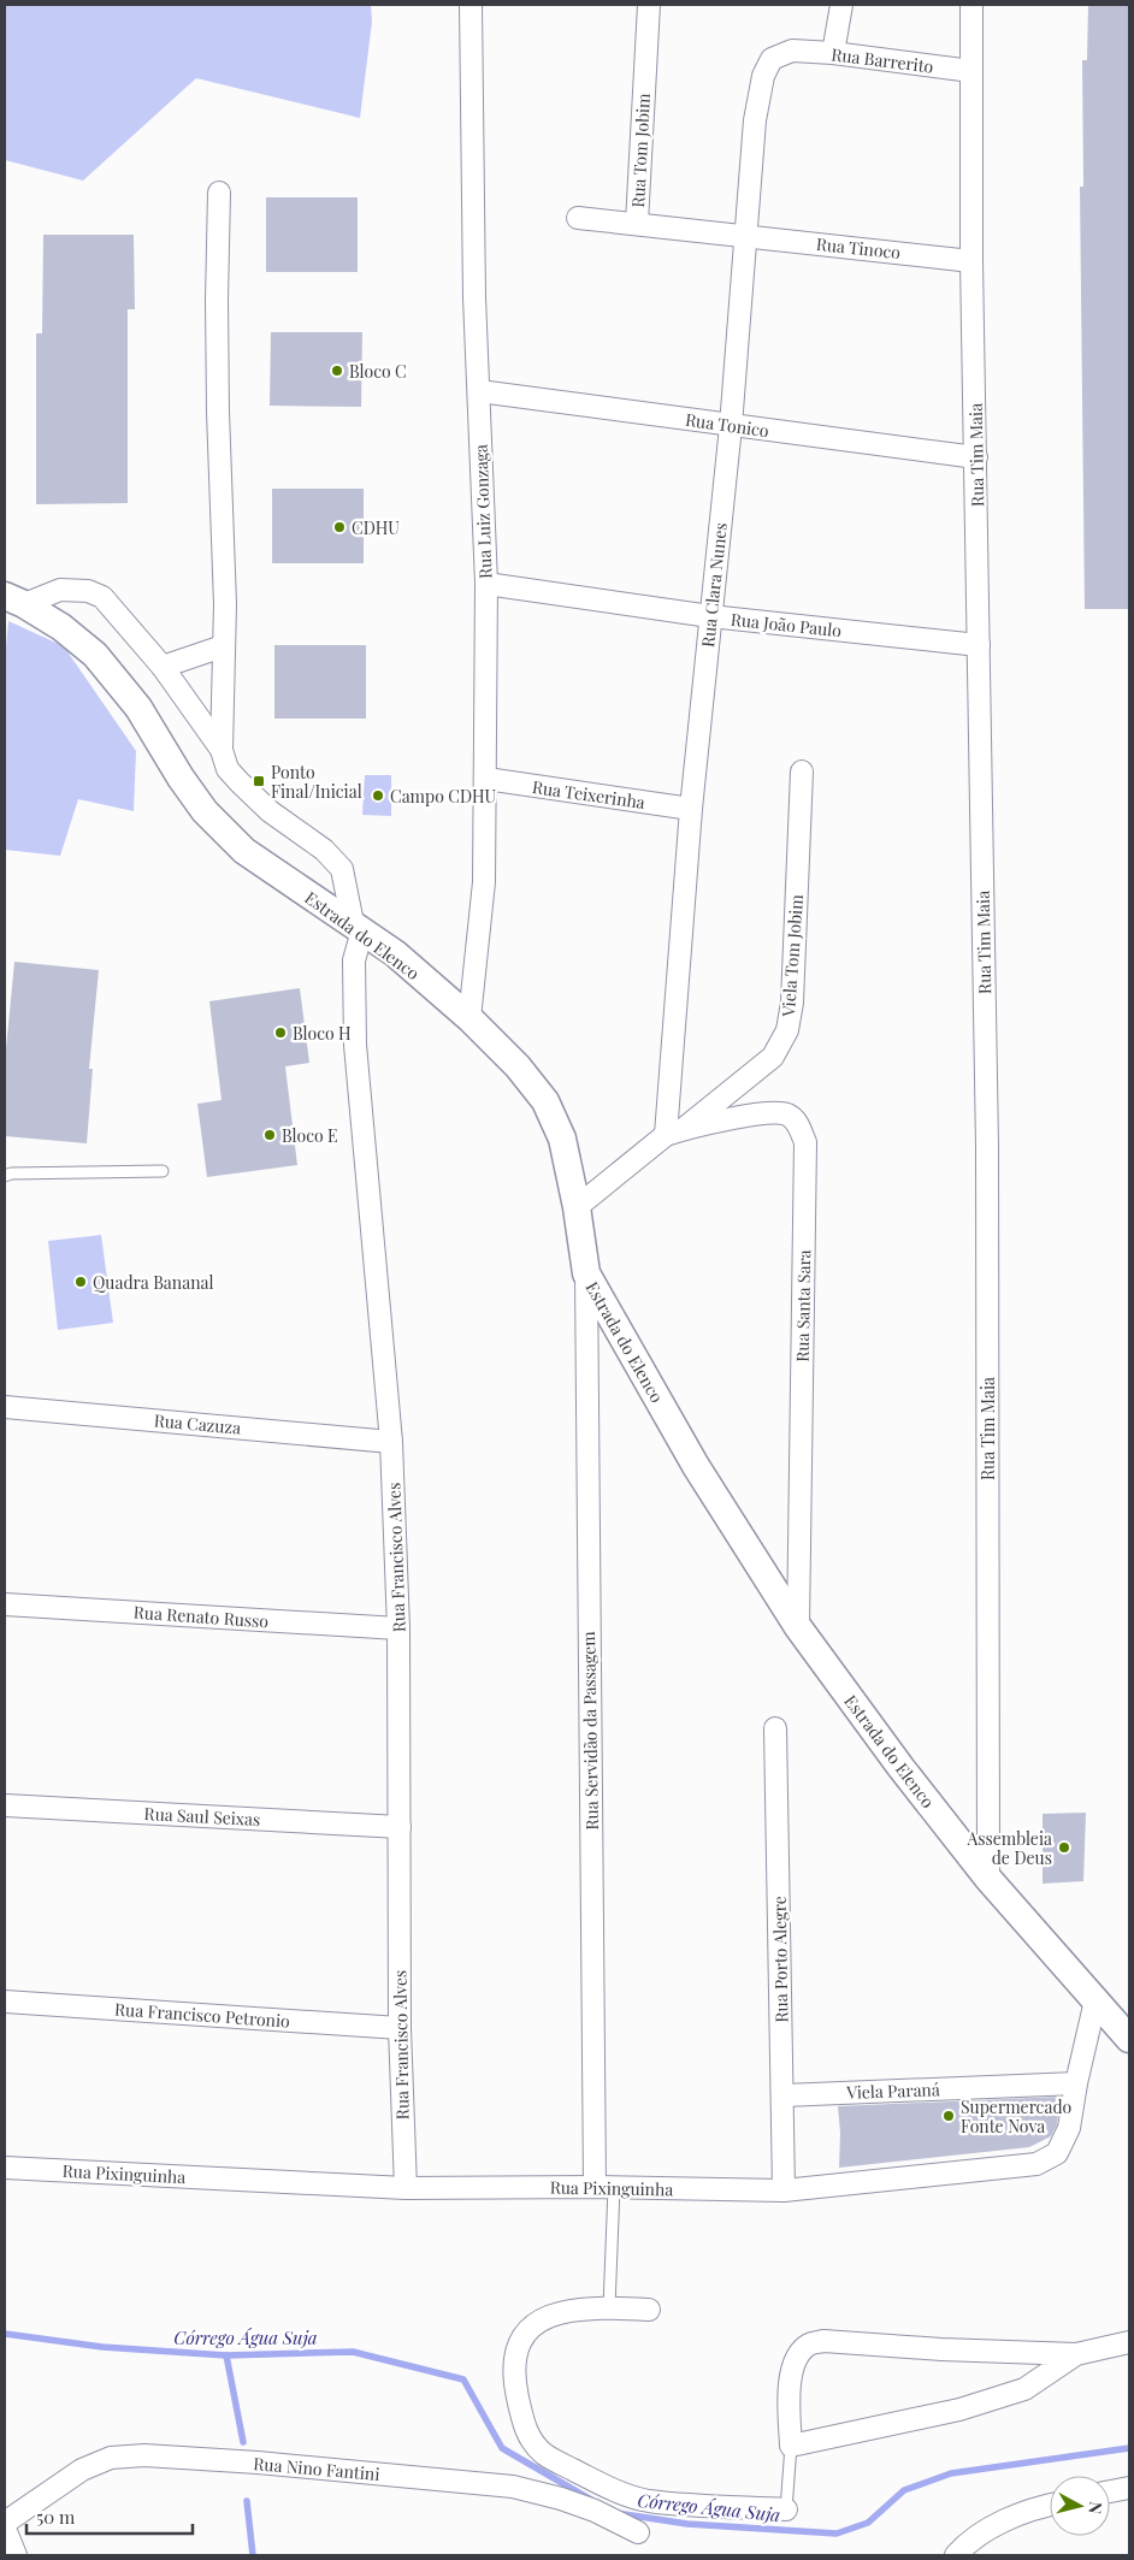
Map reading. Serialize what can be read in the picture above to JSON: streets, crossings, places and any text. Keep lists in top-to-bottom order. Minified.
{"streets":{"street":["Rua Barrerito","Rua Tom Jobim","Rua Tinoco","Rua Tonico","Rua Tim Maia","Rua Luiz Gonzaga","Rua Clara Nunes","Rua João Paulo","Rua Teixerinha","Estrada do Elenco","Viela Tom Jobim","Rua Santa Sara","Rua Cazuza","Rua Francisco Alves","Rua Renato Russo","Rua Servidão da Passagem","Rua Saul Seixas","Rua Porto Alegre","Rua Francisco Petronio","Viela Paraná","Rua Pixinguinha","Rua Nino Fantini"]},"crossings":[["Rua Barrerito","Rua Tim Maia"],["Rua Barrerito","Rua Clara Nunes"],["Rua Tom Jobim","Rua Tinoco"],["Rua Tom Jobim","Rua Clara Nunes"],["Rua Tinoco","Rua Tim Maia"],["Rua Tinoco","Rua Clara Nunes"],["Rua Tonico","Rua Tim Maia"],["Rua Tonico","Rua Luiz Gonzaga"],["Rua Tonico","Rua Clara Nunes"],["Rua Tim Maia","Rua João Paulo"],["Rua Tim Maia","Estrada do Elenco"],["Rua Luiz Gonzaga","Rua João Paulo"],["Rua Luiz Gonzaga","Rua Teixerinha"],["Rua Luiz Gonzaga","Estrada do Elenco"],["Rua Clara Nunes","Rua João Paulo"],["Rua Clara Nunes","Rua Teixerinha"],["Rua Clara Nunes","Viela Tom Jobim"],["Rua Clara Nunes","Rua Santa Sara"],["Estrada do Elenco","Viela Tom Jobim"],["Estrada do Elenco","Rua Santa Sara"],["Estrada do Elenco","Rua Francisco Alves"],["Estrada do Elenco","Rua Servidão da Passagem"],["Estrada do Elenco","Rua Pixinguinha"],["Viela Tom Jobim","Rua Santa Sara"],["Rua Cazuza","Rua Francisco Alves"],["Rua Francisco Alves","Rua Renato Russo"],["Rua Francisco Alves","Rua Saul Seixas"],["Rua Francisco Alves","Rua Francisco Petronio"],["Rua Francisco Alves","Rua Pixinguinha"],["Rua Servidão da Passagem","Rua Pixinguinha"],["Rua Porto Alegre","Viela Paraná"],["Rua Porto Alegre","Rua Pixinguinha"],["Viela Paraná","Rua Pixinguinha"]],"water":["Córrego Água Suja"],"places":{"other":["Bloco C","CDHU","Campo CDHU","Bloco H","Bloco E","Quadra Bananal","Assembleia de Deus","Supermercado Fonte Nova"],"transit":["Ponto Final/Inicial"]},"scale_bar":"50 m","north":"right"}
